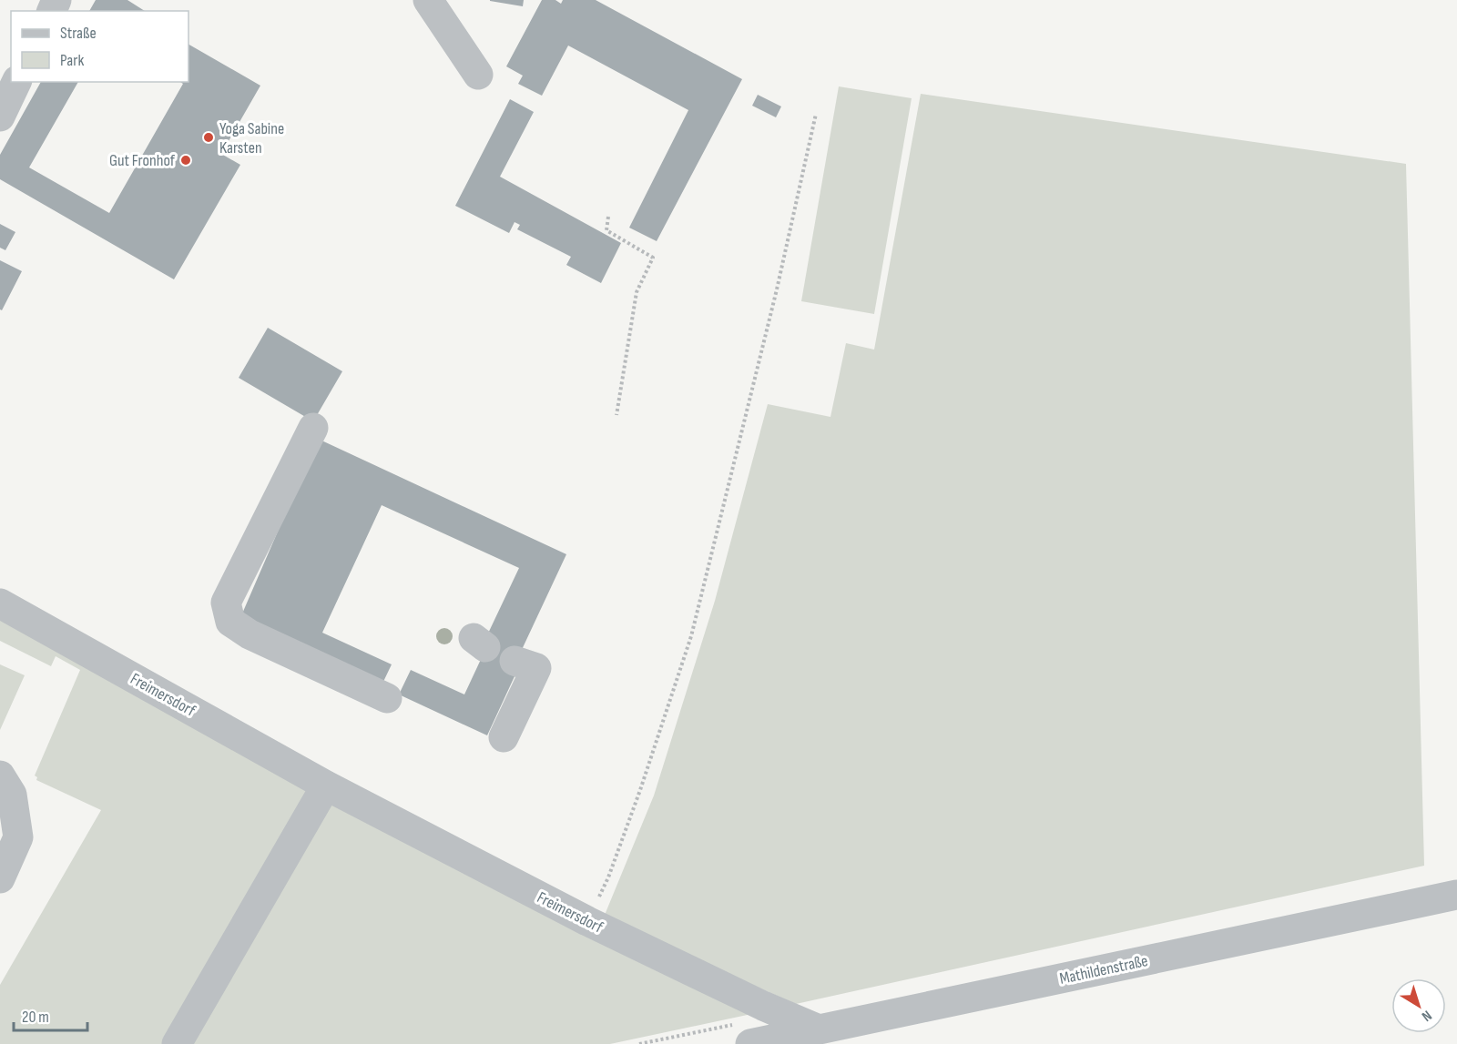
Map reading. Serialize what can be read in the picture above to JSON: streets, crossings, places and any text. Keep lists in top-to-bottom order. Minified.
{"streets":{"street":["Freimersdorf","Mathildenstraße"]},"crossings":[["Freimersdorf","Mathildenstraße"]],"places":["Yoga Sabine Karsten","Gut Fronhof"],"legend":["Straße","Park"],"scale_bar":"20 m","north":"bottom right"}
